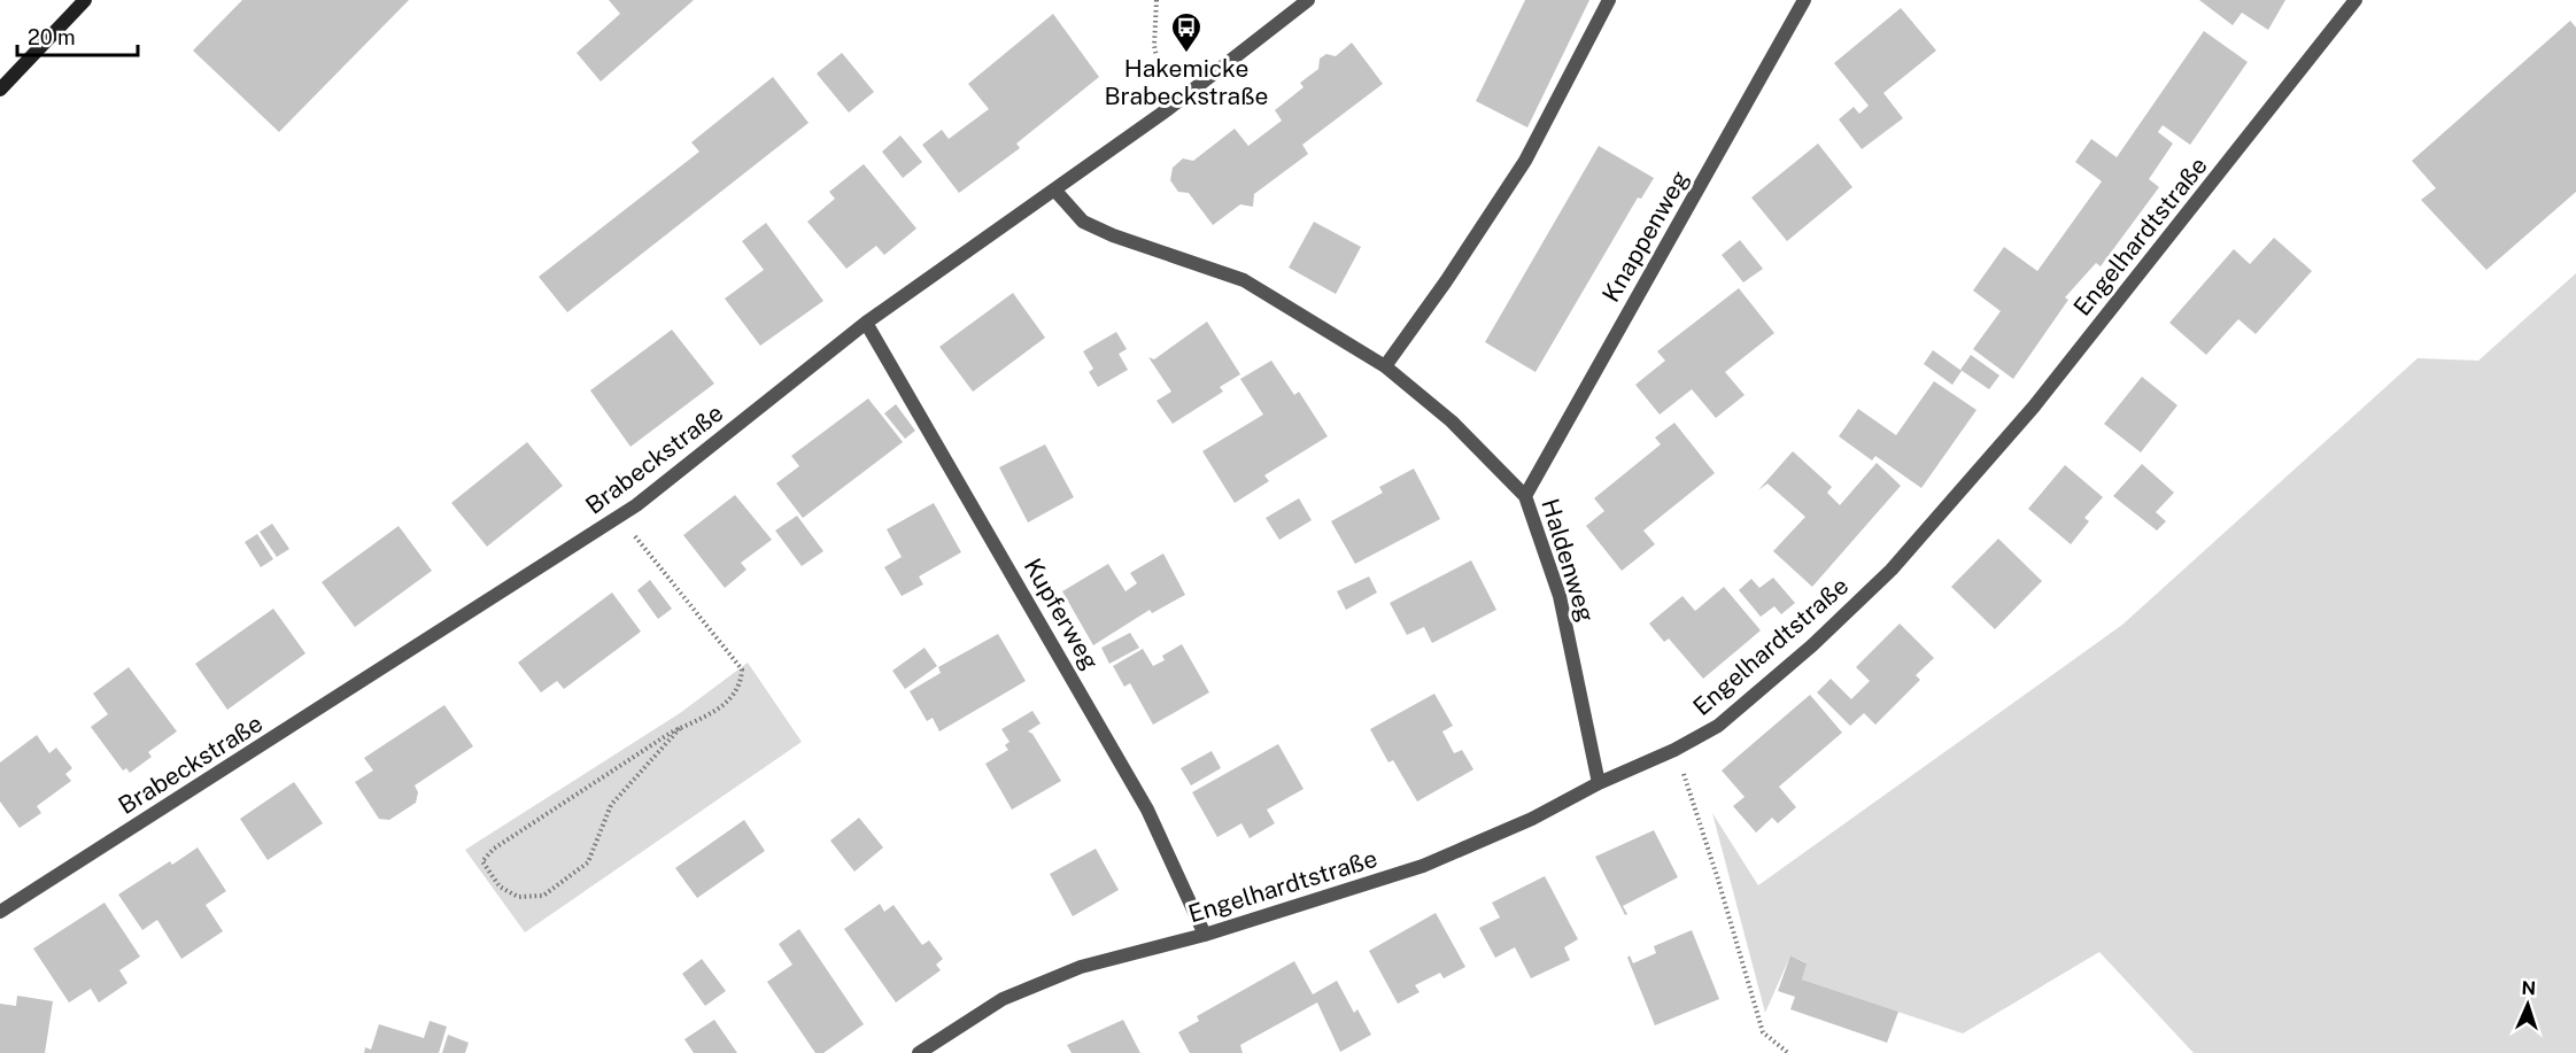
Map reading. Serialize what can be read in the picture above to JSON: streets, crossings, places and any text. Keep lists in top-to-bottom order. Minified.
{"streets":{"street":["Knappenweg","Engelhardtstraße","Brabeckstraße","Haldenweg","Kupferweg"]},"crossings":[["Knappenweg","Haldenweg"],["Engelhardtstraße","Haldenweg"],["Engelhardtstraße","Kupferweg"],["Brabeckstraße","Haldenweg"],["Brabeckstraße","Kupferweg"]],"places":{"bus stop":["Hakemicke Brabeckstraße"]},"scale_bar":"20 m","north":"top"}
